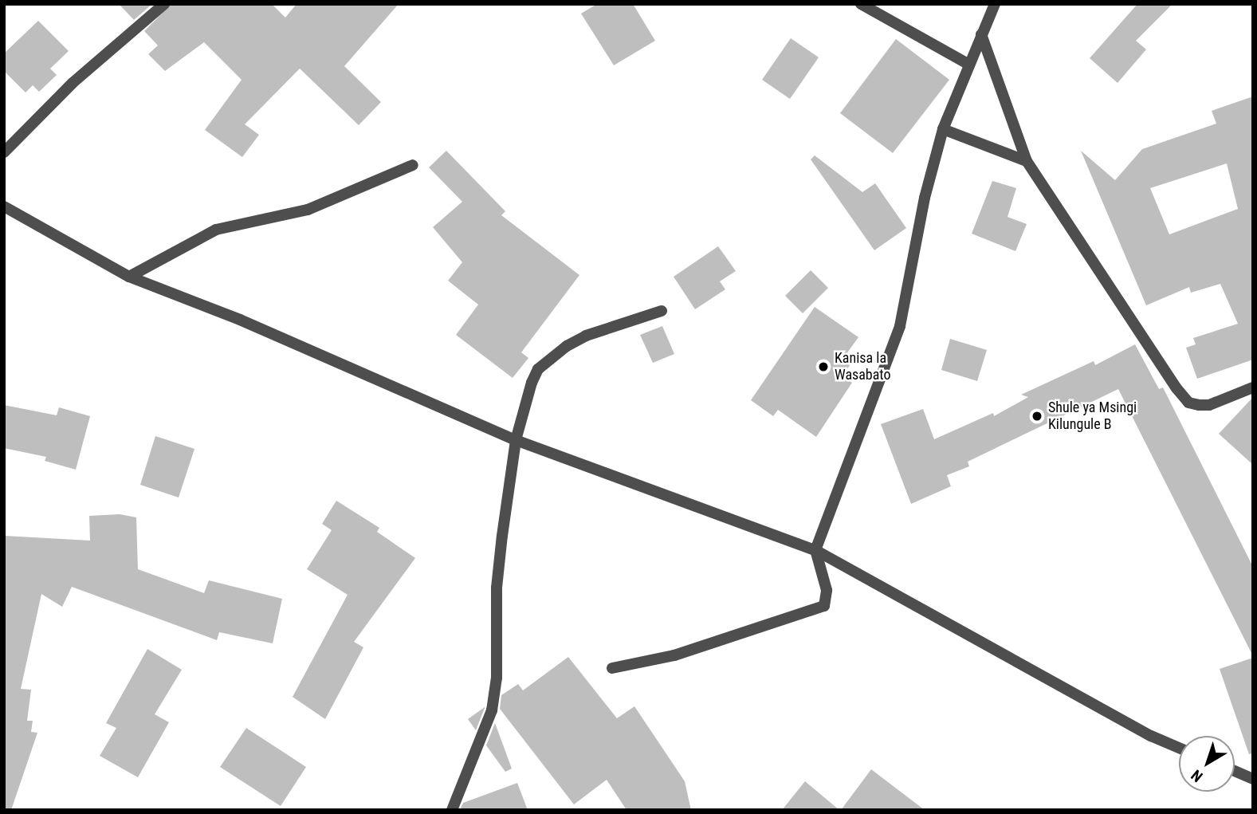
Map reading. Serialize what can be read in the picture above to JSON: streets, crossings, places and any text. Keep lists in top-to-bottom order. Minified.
{"places":["Kanisa la Wasabato","Shule ya Msingi Kilungule B"],"north":"bottom left"}
